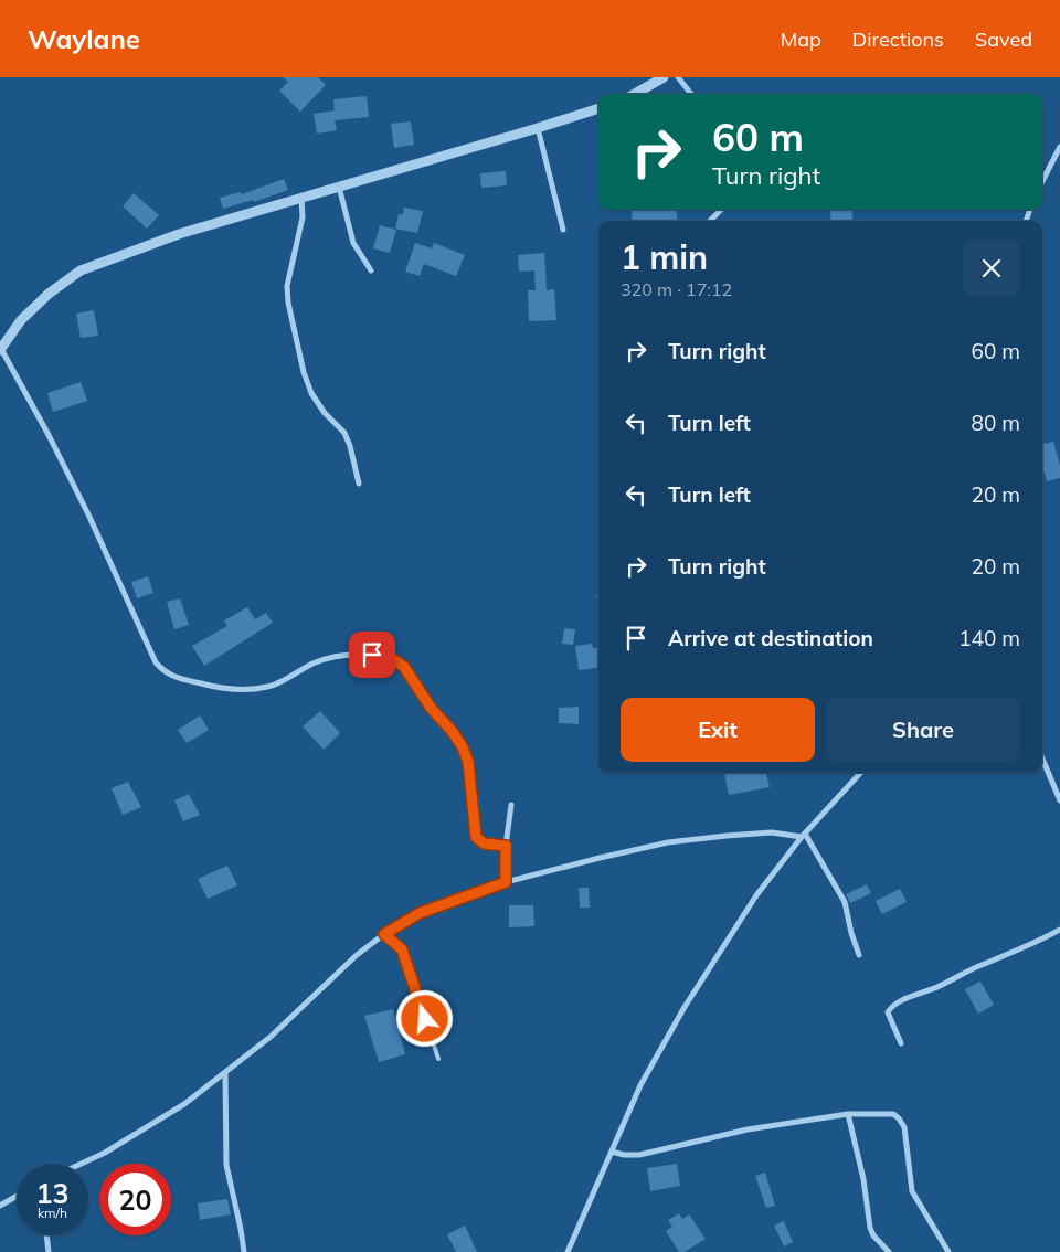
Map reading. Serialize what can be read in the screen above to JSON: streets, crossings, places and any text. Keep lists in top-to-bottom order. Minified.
{"page":{"header":"Waylane","nav":["Map","Directions","Saved"],"turn":["60 m","Turn right"],"heading":["1 min","320 m · 17:12"],"list":[{"name":"Turn right","value":"60 m"},{"name":"Turn left","value":"80 m"},{"name":"Turn left","value":"20 m"},{"name":"Turn right","value":"20 m"},{"name":"Arrive at destination","value":"140 m"}],"buttons":["Exit","Share"],"speed":"13 km/h","limit":"20"}}
